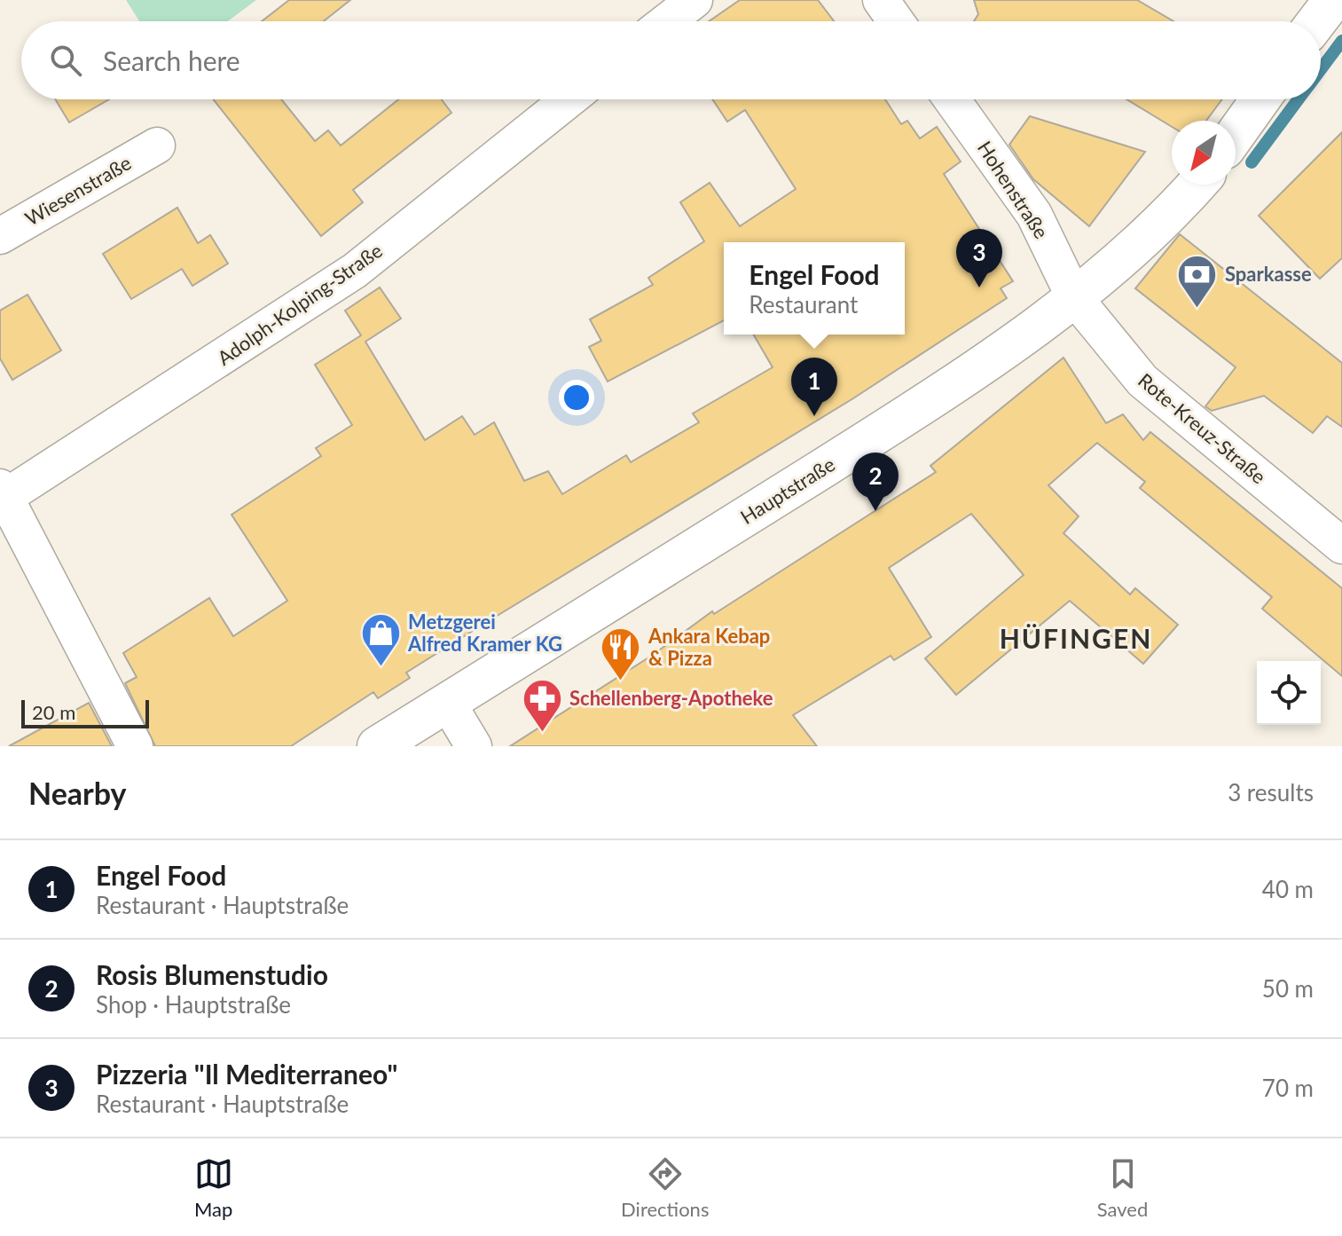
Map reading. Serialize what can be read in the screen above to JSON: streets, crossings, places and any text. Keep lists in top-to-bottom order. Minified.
{"streets":{"main road":["Hauptstraße"],"street":["Hohenstraße","Wiesenstraße","Adolph-Kolping-Straße","Rote-Kreuz-Straße"]},"crossings":[["Hohenstraße","Rote-Kreuz-Straße"],["Hohenstraße","Hauptstraße"],["Rote-Kreuz-Straße","Hauptstraße"]],"districts":["HÜFINGEN"],"places":{"bank":["Sparkasse"],"shop":["Metzgerei Alfred Kramer KG"],"restaurant":["Ankara Kebap & Pizza"],"pharmacy":["Schellenberg-Apotheke"]},"scale_bar":"20 m","north":"bottom left","page":{"search":"Search here","pins":["3","1","2"],"popup":["Engel Food","Restaurant"],"scale":"20 m","heading":["Nearby","3 results"],"list":[{"mark":"1","name":"Engel Food","note":"Restaurant · Hauptstraße","value":"40 m"},{"mark":"2","name":"Rosis Blumenstudio","note":"Shop · Hauptstraße","value":"50 m"},{"mark":"3","name":"Pizzeria \"Il Mediterraneo\"","note":"Restaurant · Hauptstraße","value":"70 m"}],"nav":["Map","Directions","Saved"]}}
